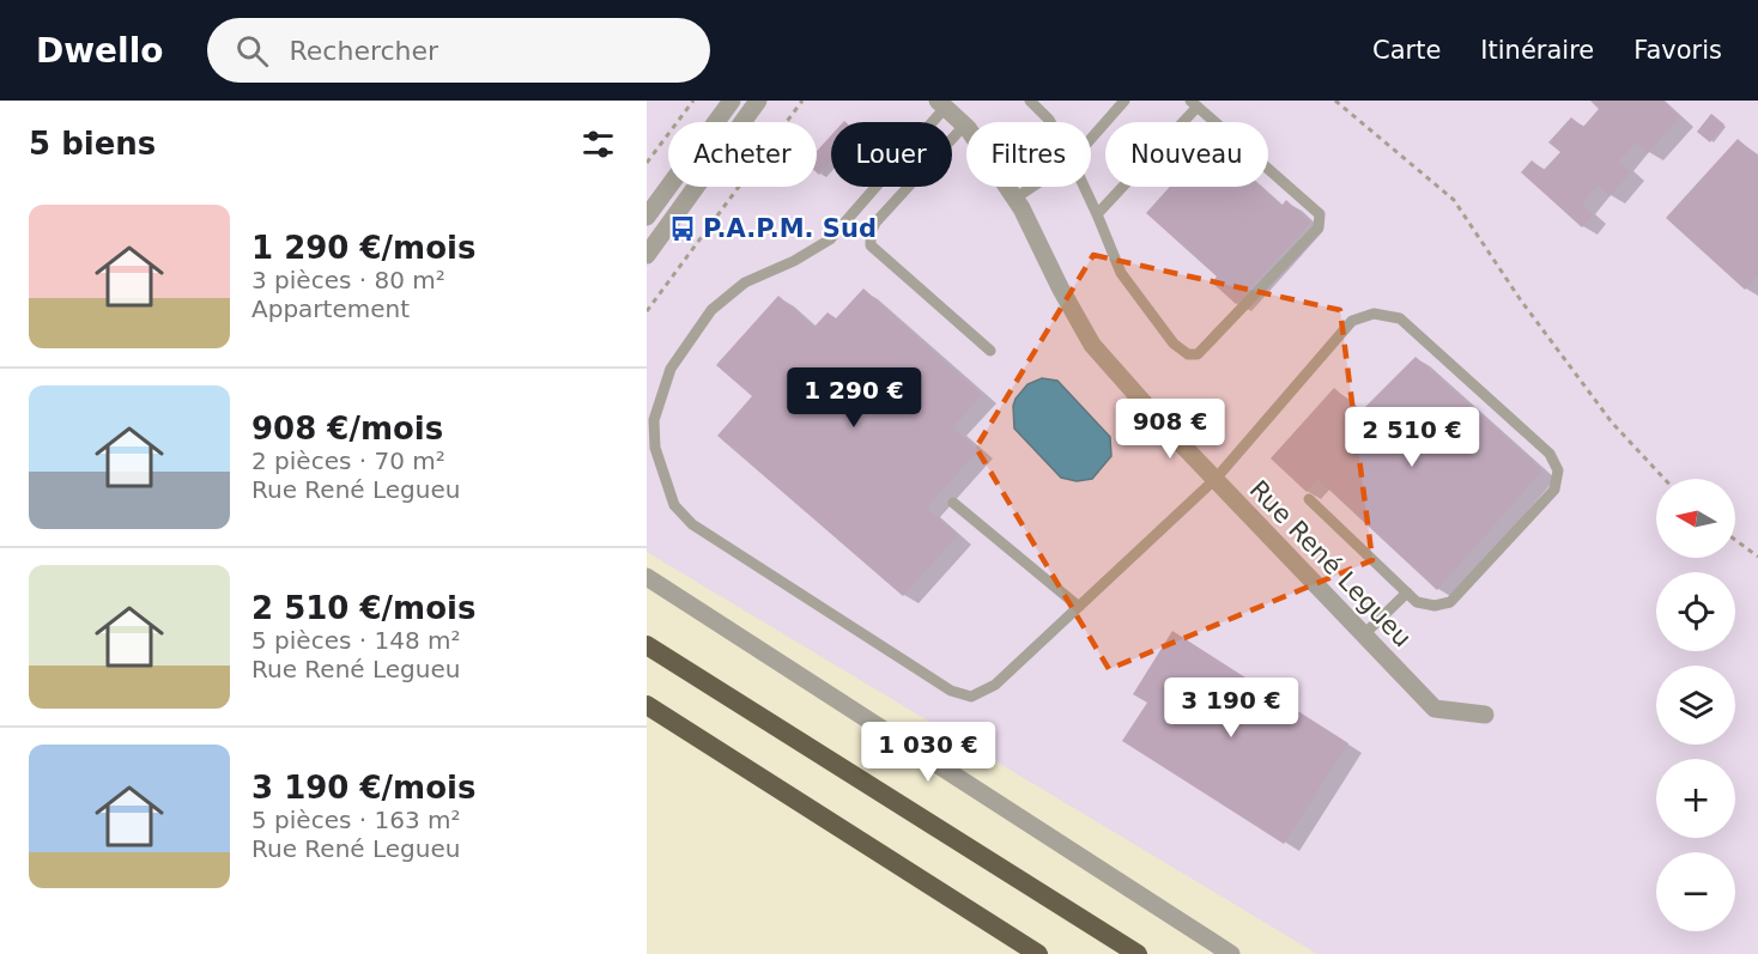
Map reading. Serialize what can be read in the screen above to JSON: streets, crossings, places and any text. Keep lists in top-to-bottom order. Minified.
{"streets":{"street":["Rue René Legueu"]},"places":{"bus stop":["P.A.P.M. Sud"]},"north":"left","page":{"header":"Dwello","search":"Rechercher","nav":["Carte","Itinéraire","Favoris"],"heading":"5 biens","chip":["Acheter","Louer","Filtres","Nouveau"],"list":[{"name":"1 290 €/mois","note":"3 pièces · 80 m² · Appartement"},{"name":"908 €/mois","note":"2 pièces · 70 m² · Rue René Legueu"},{"name":"2 510 €/mois","note":"5 pièces · 148 m² · Rue René Legueu"},{"name":"3 190 €/mois","note":"5 pièces · 163 m² · Rue René Legueu"}],"price":["1 290 €","908 €","2 510 €","3 190 €","1 030 €"],"map_buttons":["+","−"]}}
